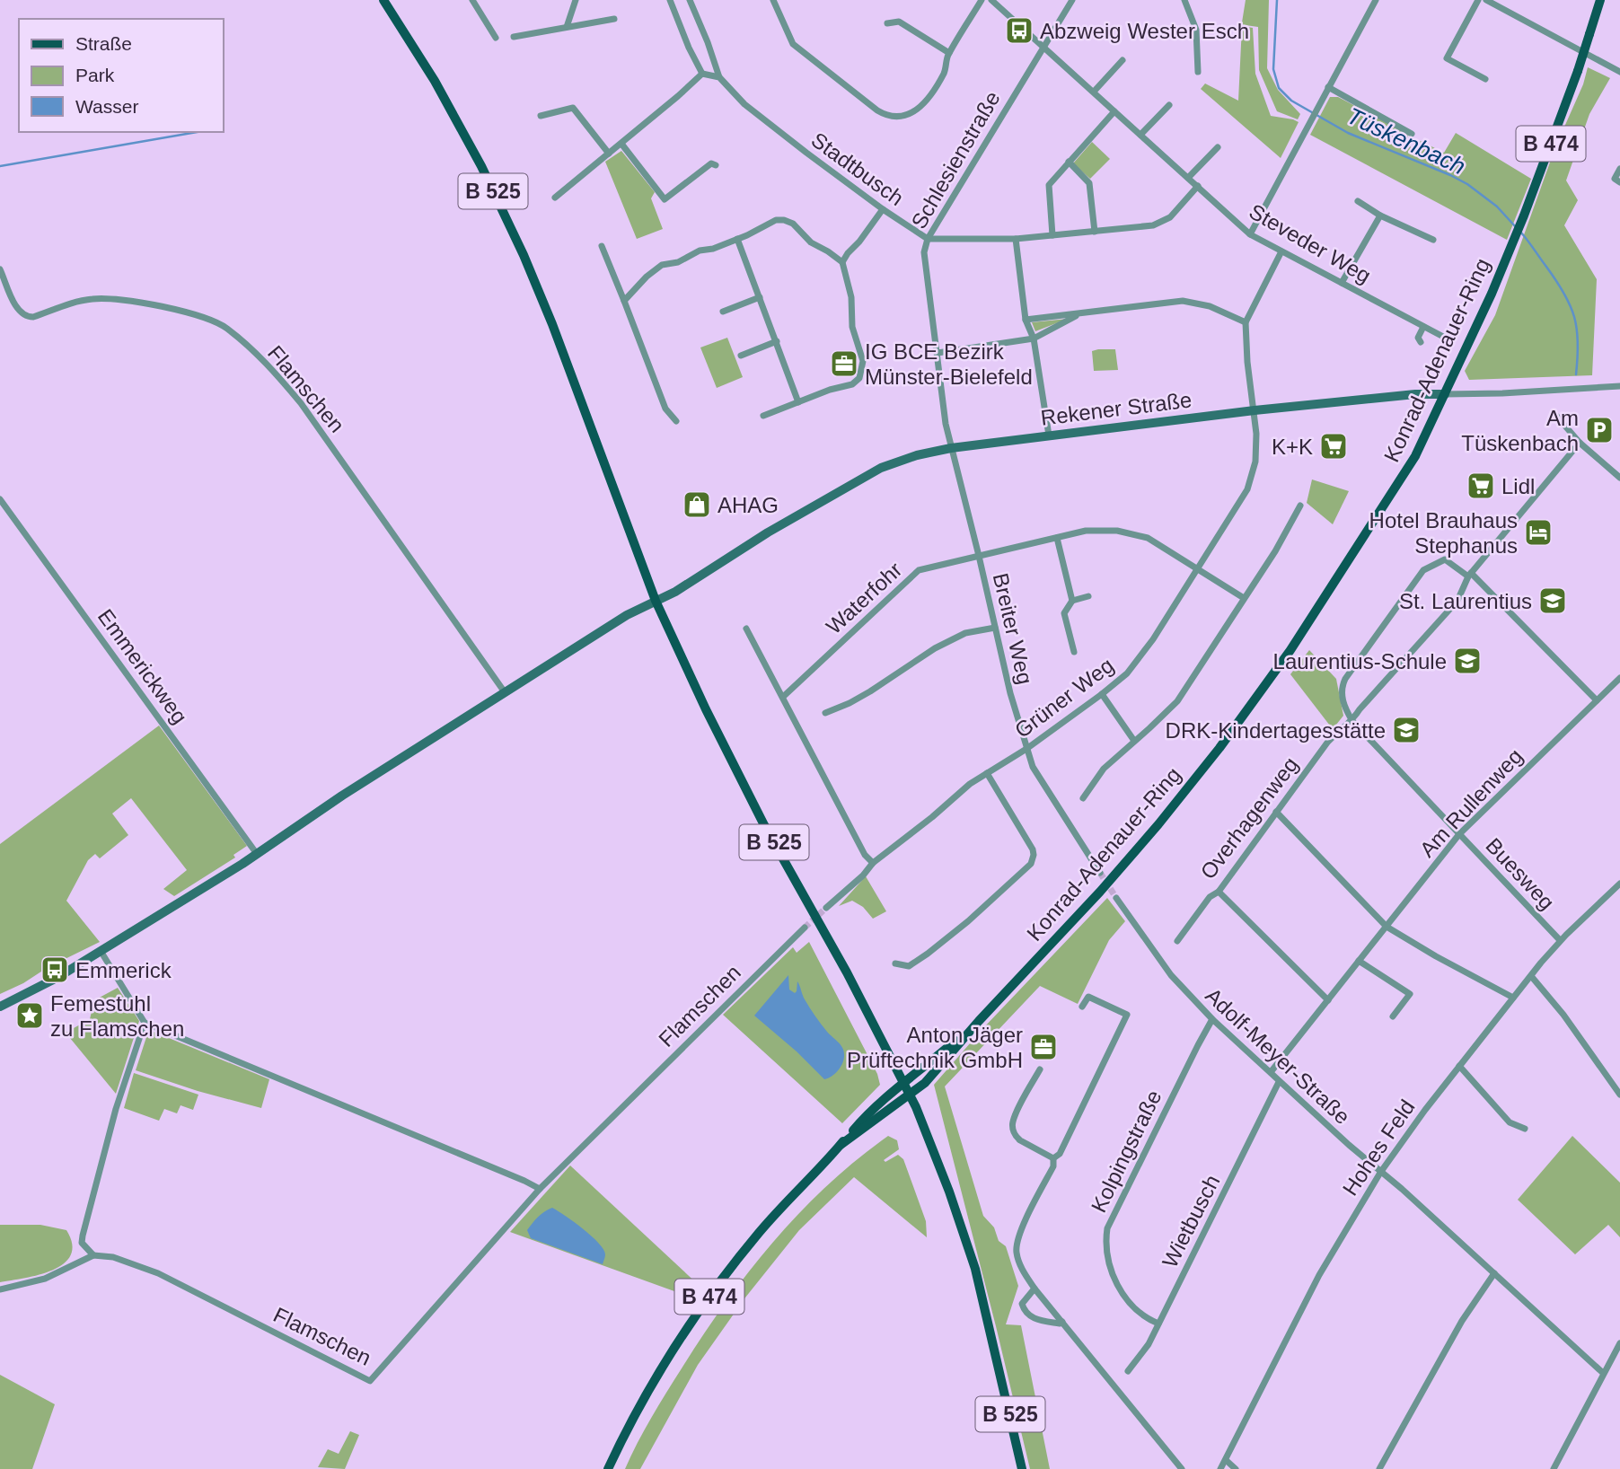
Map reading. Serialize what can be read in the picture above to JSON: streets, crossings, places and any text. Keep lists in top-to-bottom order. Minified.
{"streets":{"main road":["B 474","B 525","Konrad-Adenauer-Ring"],"street":["Schlesienstraße","Stadtbusch","Steveder Weg","Flamschen","Rekener Straße","Waterfohr","Breiter Weg","Emmerickweg","Grüner Weg","Am Rullenweg","Overhagenweg","Buesweg","Adolf-Meyer-Straße","Hohes Feld","Kolpingstraße","Wietbusch"]},"crossings":[["B 474","B 525"],["B 474","Konrad-Adenauer-Ring"],["Schlesienstraße","Stadtbusch"],["Schlesienstraße","Steveder Weg"],["Schlesienstraße","Rekener Straße"],["Schlesienstraße","Breiter Weg"],["B 525","Rekener Straße"],["Konrad-Adenauer-Ring","Rekener Straße"],["Flamschen","Rekener Straße"],["Rekener Straße","Breiter Weg"],["Rekener Straße","Emmerickweg"],["Rekener Straße","Grüner Weg"],["Waterfohr","Breiter Weg"],["Waterfohr","Grüner Weg"],["Breiter Weg","Grüner Weg"],["Am Rullenweg","Buesweg"],["Am Rullenweg","Adolf-Meyer-Straße"],["Overhagenweg","Buesweg"],["Buesweg","Hohes Feld"],["Adolf-Meyer-Straße","Hohes Feld"],["Adolf-Meyer-Straße","Kolpingstraße"],["Adolf-Meyer-Straße","Wietbusch"],["Kolpingstraße","Wietbusch"]],"water":["Tüskenbach"],"places":{"bus stop":["Abzweig Wester Esch","Emmerick"],"office":["IG BCE Bezirk Münster-Bielefeld","Anton Jäger Prüftechnik GmbH"],"parking":["Am Tüskenbach"],"supermarket":["K+K","Lidl"],"shop":["AHAG"],"hotel":["Hotel Brauhaus Stephanus"],"school or university":["St. Laurentius","Laurentius-Schule","DRK-Kindertagesstätte"],"place":["Femestuhl zu Flamschen"]},"legend":["Straße","Park","Wasser"]}
